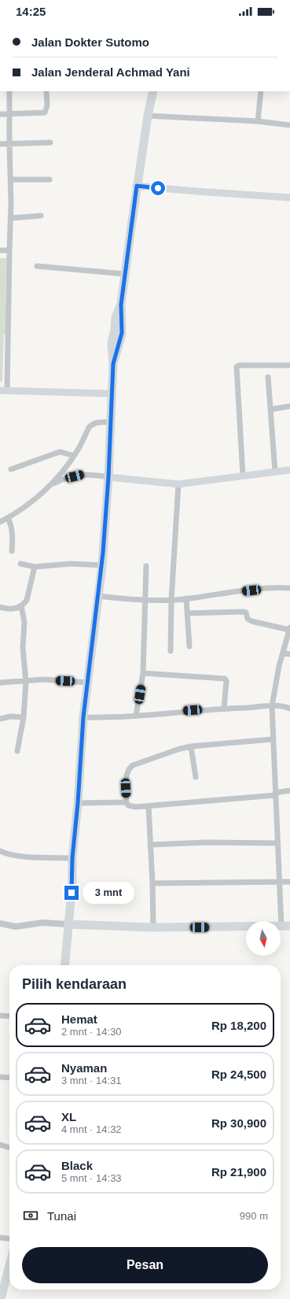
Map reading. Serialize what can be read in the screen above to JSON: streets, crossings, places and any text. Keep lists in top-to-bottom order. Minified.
{"north":"bottom","page":{"status":"14:25","banner":["Jalan Dokter Sutomo","Jalan Jenderal Achmad Yani"],"bubble":"3 mnt","heading":"Pilih kendaraan","list":[{"name":"Hemat","note":"2 mnt · 14:30","value":"Rp 18,200"},{"name":"Nyaman","note":"3 mnt · 14:31","value":"Rp 24,500"},{"name":"XL","note":"4 mnt · 14:32","value":"Rp 30,900"},{"name":"Black","note":"5 mnt · 14:33","value":"Rp 21,900"}],"pay":["Tunai","990 m"],"buttons":"Pesan"}}
